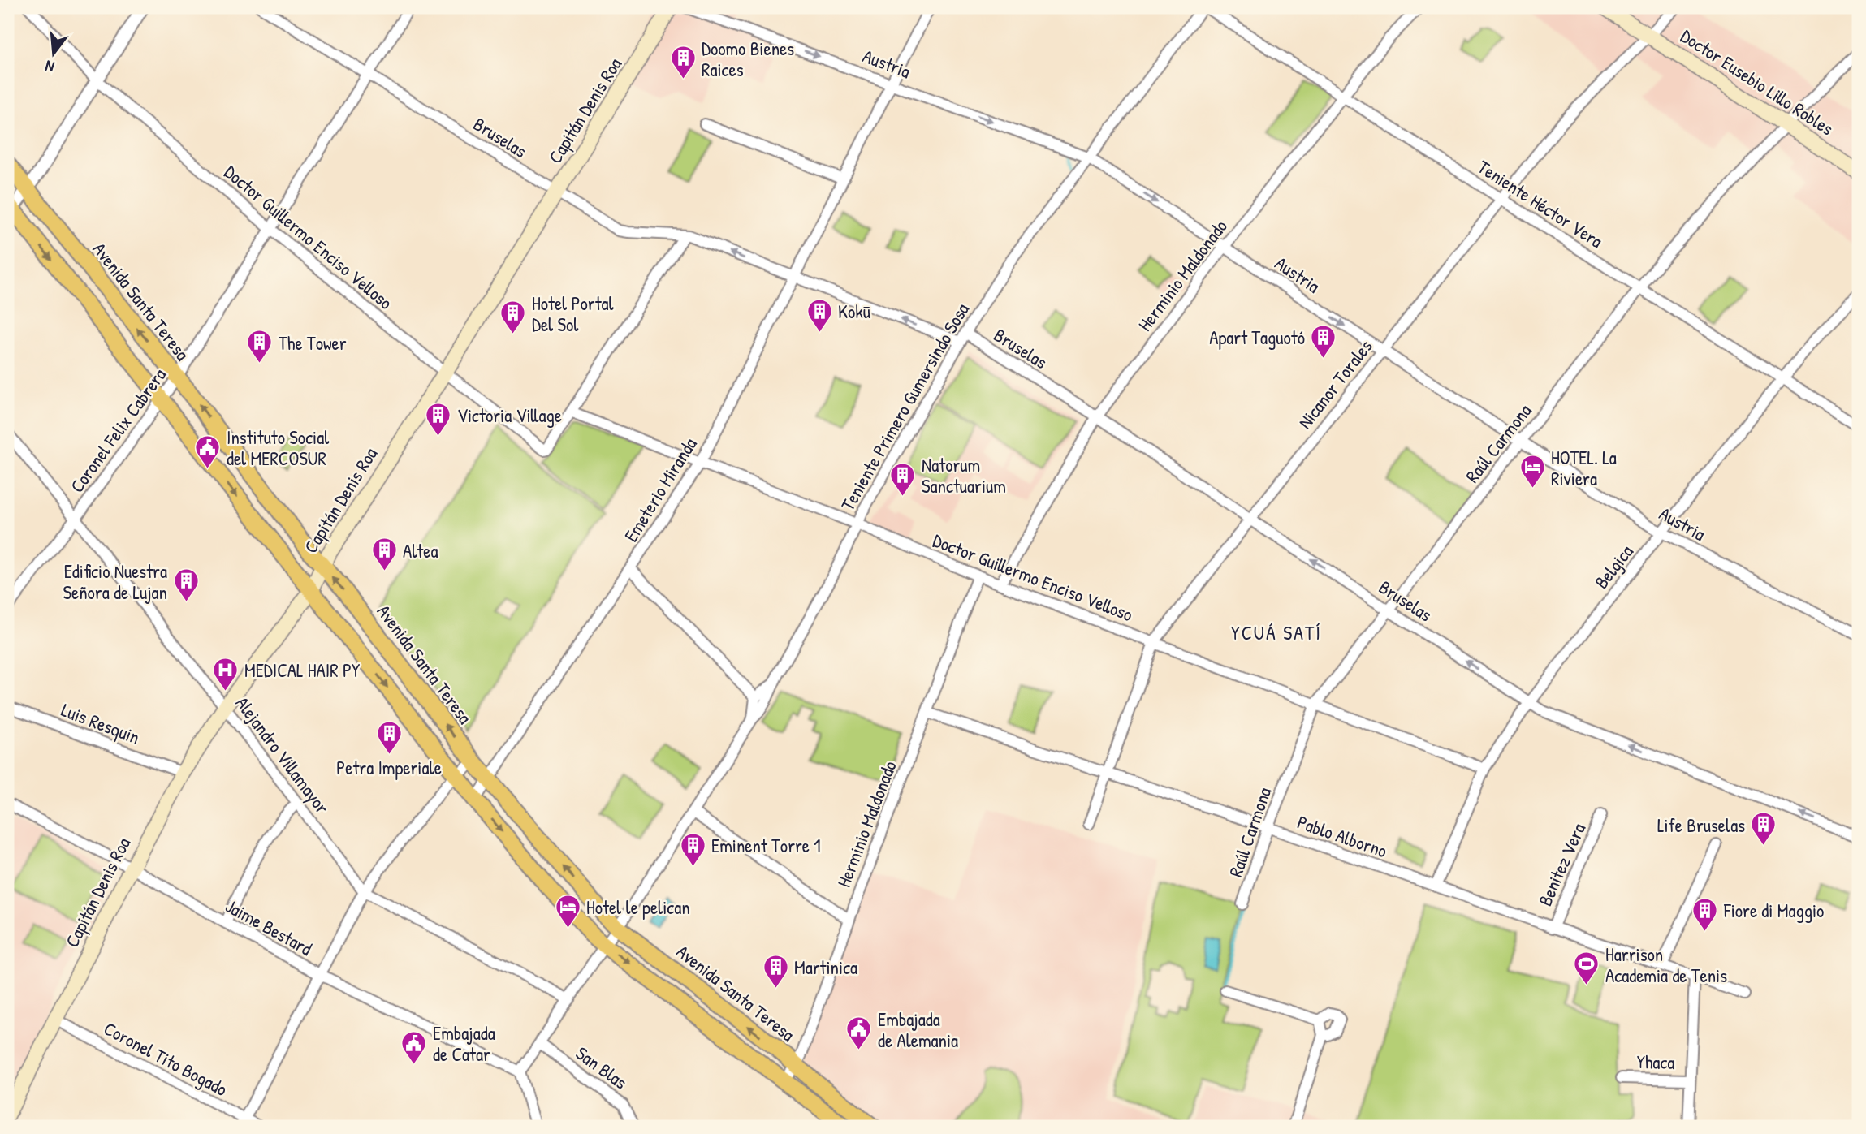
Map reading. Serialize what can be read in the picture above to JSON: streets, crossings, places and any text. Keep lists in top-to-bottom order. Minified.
{"streets":{"main road":["Doctor Eusebio Lillo Robles","Capitán Denis Roa","Avenida Santa Teresa"],"street":["Austria","Bruselas","Teniente Héctor Vera","Doctor Guillermo Enciso Velloso","Herminio Maldonado","Nicanor Torales","Teniente Primero Gumersindo Sosa","Coronel Felix Cabrera","Raúl Carmona","Emeterio Miranda","Belgica","Luis Resquin","Alejandro Villamayor","Pablo Alborno","Benitez Vera","Jaime Bestard","Coronel Tito Bogado","Yhaca","San Blas"]},"crossings":[["Austria","Herminio Maldonado"],["Austria","Nicanor Torales"],["Austria","Teniente Primero Gumersindo Sosa"],["Austria","Raúl Carmona"],["Austria","Emeterio Miranda"],["Austria","Belgica"],["Doctor Eusebio Lillo Robles","Nicanor Torales"],["Doctor Eusebio Lillo Robles","Raúl Carmona"],["Capitán Denis Roa","Bruselas"],["Capitán Denis Roa","Doctor Guillermo Enciso Velloso"],["Capitán Denis Roa","Avenida Santa Teresa"],["Capitán Denis Roa","Luis Resquin"],["Capitán Denis Roa","Alejandro Villamayor"],["Capitán Denis Roa","Jaime Bestard"],["Capitán Denis Roa","Coronel Tito Bogado"],["Bruselas","Doctor Guillermo Enciso Velloso"],["Bruselas","Herminio Maldonado"],["Bruselas","Nicanor Torales"],["Bruselas","Teniente Primero Gumersindo Sosa"],["Bruselas","Coronel Felix Cabrera"],["Bruselas","Raúl Carmona"],["Bruselas","Emeterio Miranda"],["Bruselas","Belgica"],["Teniente Héctor Vera","Herminio Maldonado"],["Teniente Héctor Vera","Nicanor Torales"],["Teniente Héctor Vera","Teniente Primero Gumersindo Sosa"],["Teniente Héctor Vera","Raúl Carmona"],["Teniente Héctor Vera","Belgica"],["Doctor Guillermo Enciso Velloso","Herminio Maldonado"],["Doctor Guillermo Enciso Velloso","Nicanor Torales"],["Doctor Guillermo Enciso Velloso","Teniente Primero Gumersindo Sosa"],["Doctor Guillermo Enciso Velloso","Coronel Felix Cabrera"],["Doctor Guillermo Enciso Velloso","Raúl Carmona"],["Doctor Guillermo Enciso Velloso","Emeterio Miranda"],["Doctor Guillermo Enciso Velloso","Belgica"],["Herminio Maldonado","Avenida Santa Teresa"],["Herminio Maldonado","Pablo Alborno"],["Avenida Santa Teresa","Coronel Felix Cabrera"],["Avenida Santa Teresa","Emeterio Miranda"],["Nicanor Torales","Pablo Alborno"],["Coronel Felix Cabrera","Alejandro Villamayor"],["Raúl Carmona","Pablo Alborno"],["Belgica","Pablo Alborno"],["Pablo Alborno","Benitez Vera"]],"one_way":["Austria","Bruselas"],"districts":["YCUÁ SATÍ"],"places":{"building":["Doomo Bienes Raices","Kokū","Hotel Portal Del Sol","Apart Taguotó","The Tower","Victoria Village","Natorum Sanctuarium","Altea","Edificio Nuestra Señora de Lujan","Petra Imperiale","Life Bruselas","Eminent Torre 1","Fiore di Maggio","Martinica"],"public building":["Instituto Social del MERCOSUR","Embajada de Alemania","Embajada de Catar"],"hotel":["HOTEL. La Riviera","Hotel le pelican"],"hospital":["MEDICAL HAIR PY"],"sports":["Harrison Academia de Tenis"]},"north":"bottom"}
